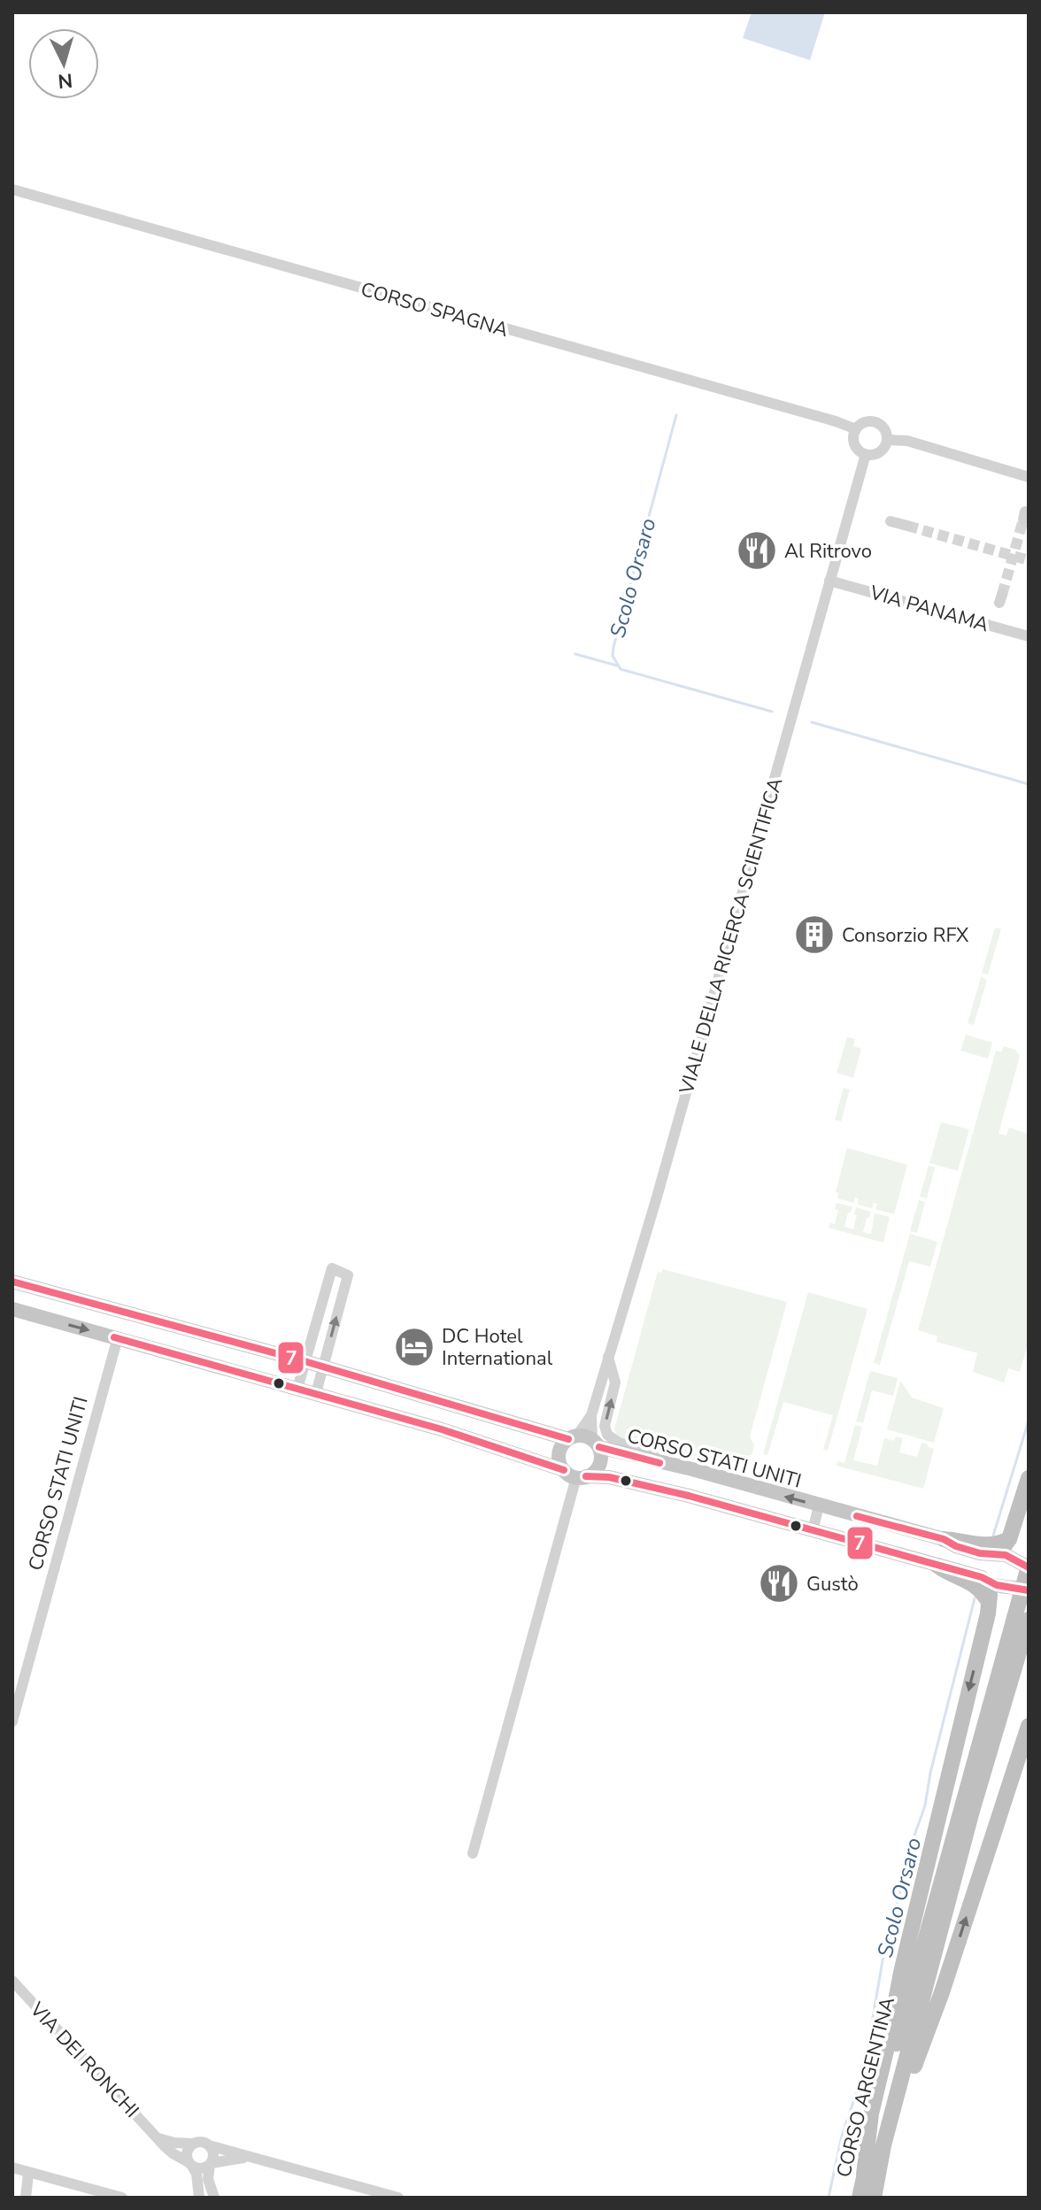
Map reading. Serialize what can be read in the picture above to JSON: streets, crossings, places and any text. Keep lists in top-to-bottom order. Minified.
{"streets":{"highway":["CORSO ARGENTINA"],"main road":["CORSO STATI UNITI"],"street":["CORSO SPAGNA","VIA PANAMA","VIALE DELLA RICERCA SCIENTIFICA","VIA DEI RONCHI"]},"crossings":[["CORSO SPAGNA","VIALE DELLA RICERCA SCIENTIFICA"],["VIA PANAMA","VIALE DELLA RICERCA SCIENTIFICA"],["VIALE DELLA RICERCA SCIENTIFICA","CORSO STATI UNITI"]],"water":["Scolo Orsaro"],"places":{"restaurant":["Al Ritrovo","Gustò"],"building":["Consorzio RFX"],"hotel":["DC Hotel International"]},"lines":["transit line 7"],"north":"bottom"}
